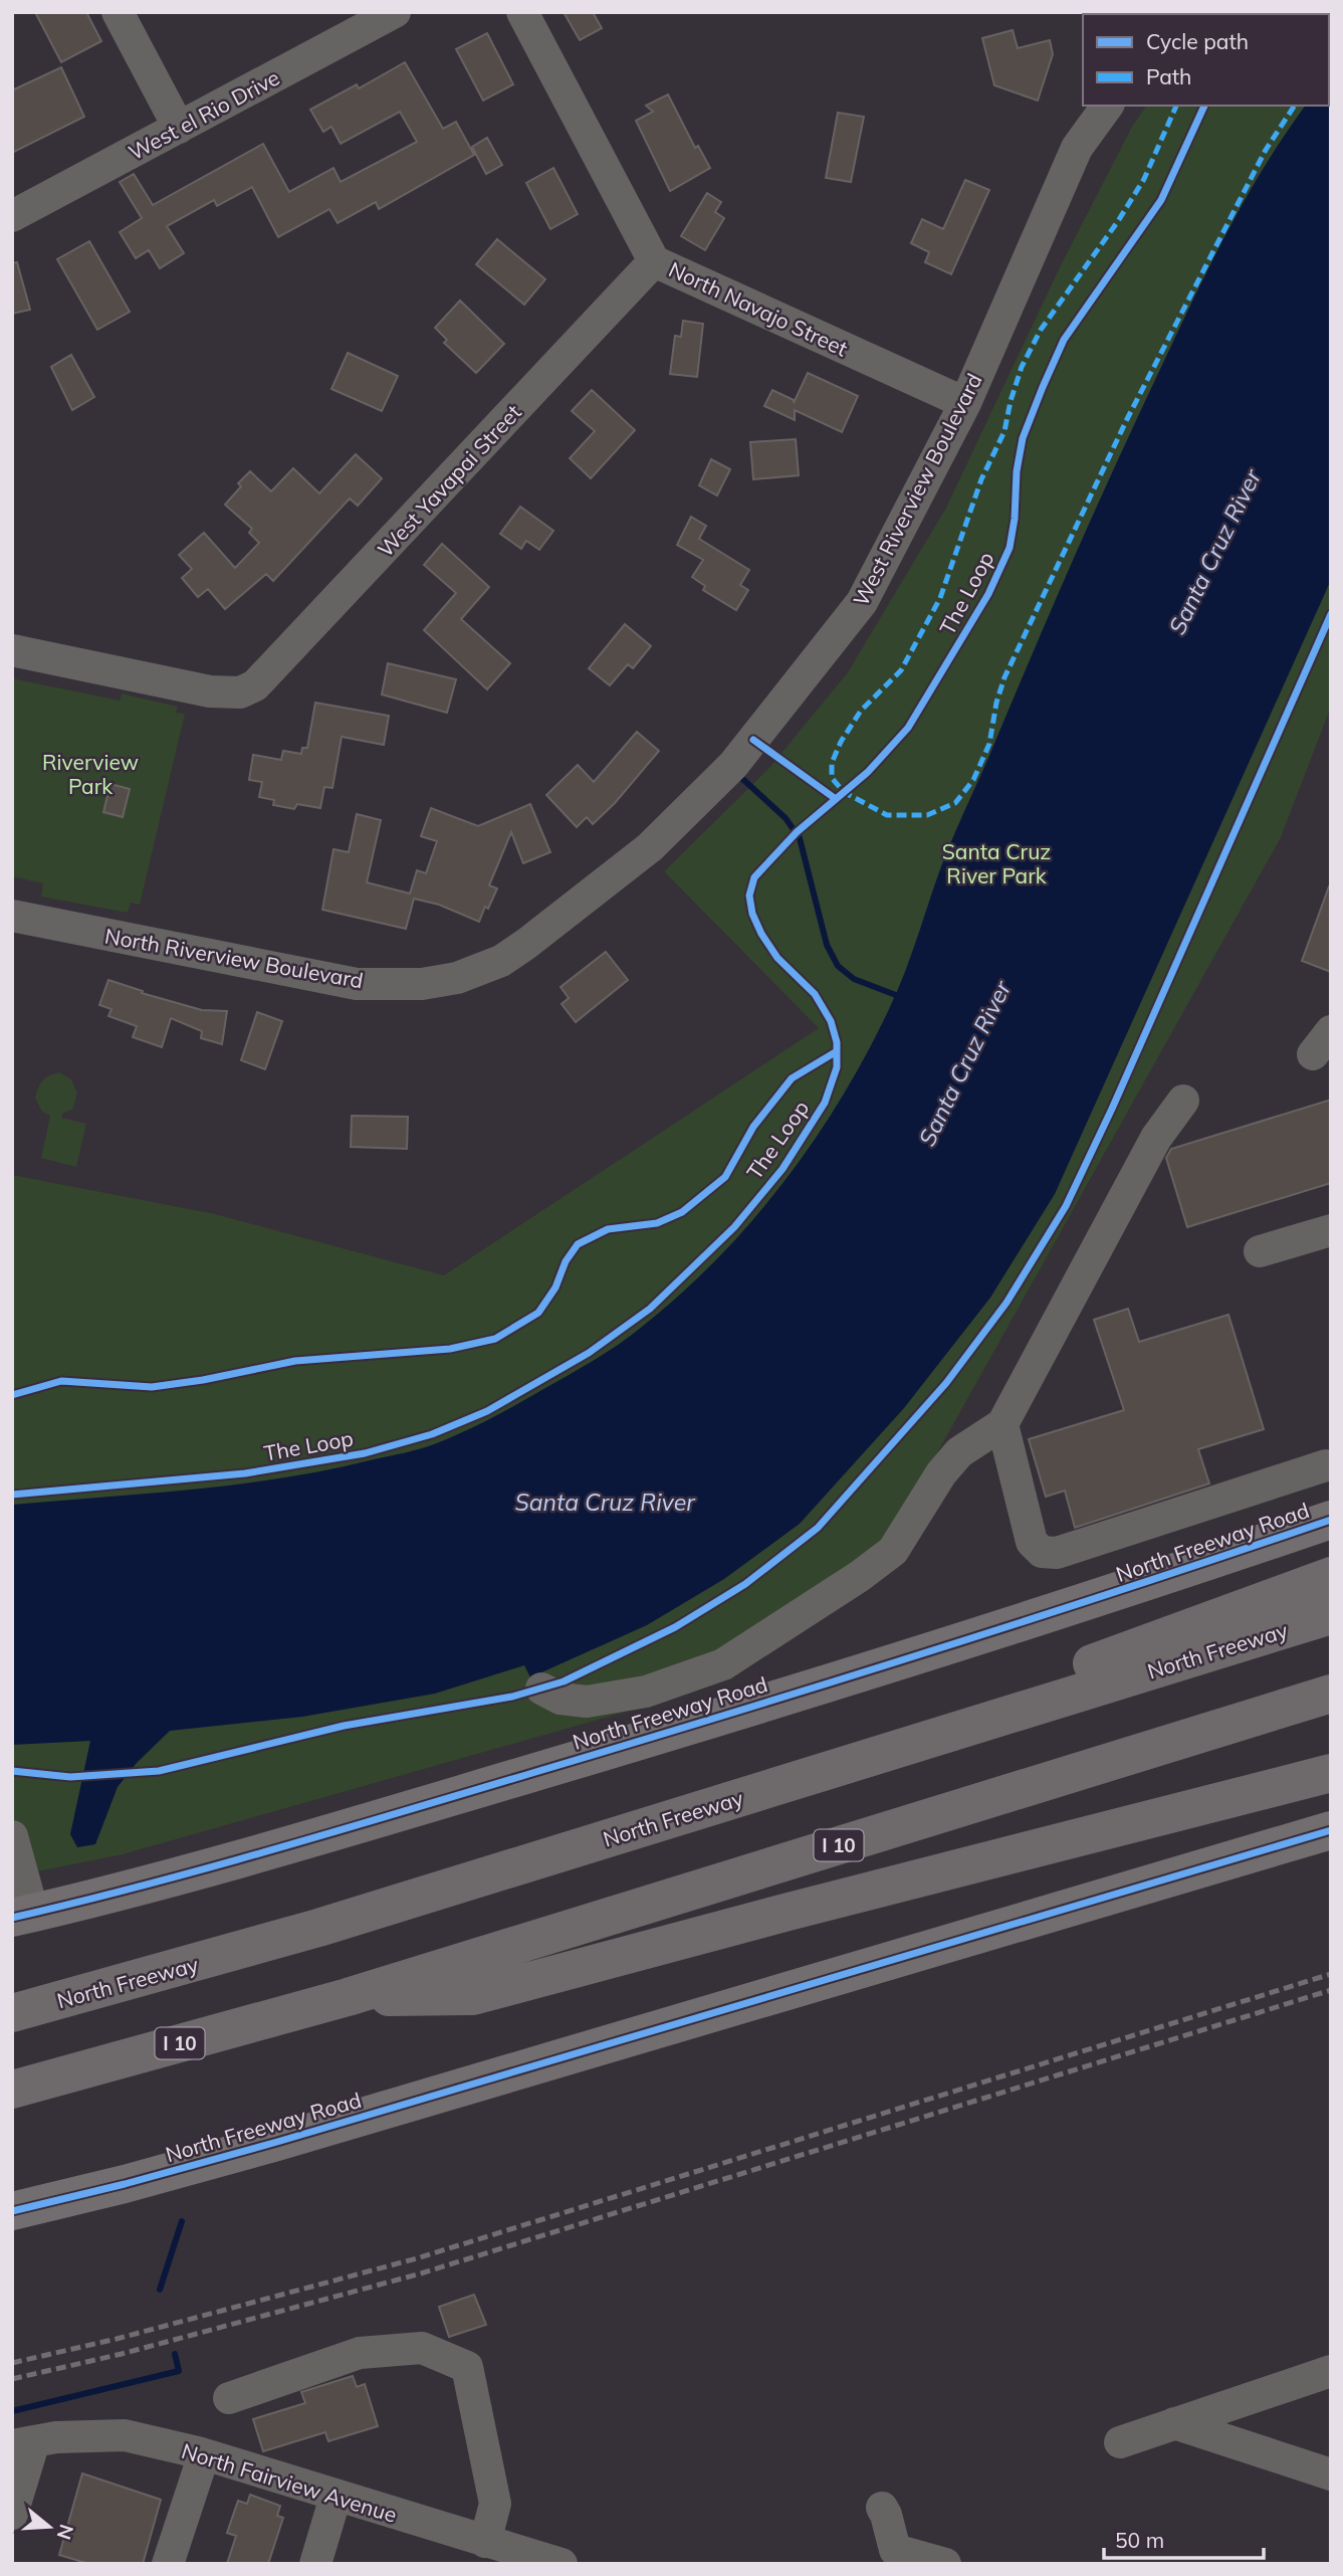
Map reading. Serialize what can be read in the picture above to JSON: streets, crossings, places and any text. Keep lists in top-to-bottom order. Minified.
{"streets":{"highway":["North Freeway","I 10"],"main road":["North Freeway Road"],"street":["West el Rio Drive","North Navajo Street","West Yavapai Street","West Riverview Boulevard","North Riverview Boulevard","North Fairview Avenue"],"cycle path":["The Loop"]},"crossings":[["North Navajo Street","West Yavapai Street"],["North Navajo Street","West Riverview Boulevard"],["West Riverview Boulevard","North Riverview Boulevard"]],"water":["Santa Cruz River"],"parks":["Riverview Park","Santa Cruz River Park"],"legend":["Cycle path","Path"],"scale_bar":"50 m","north":"right"}
